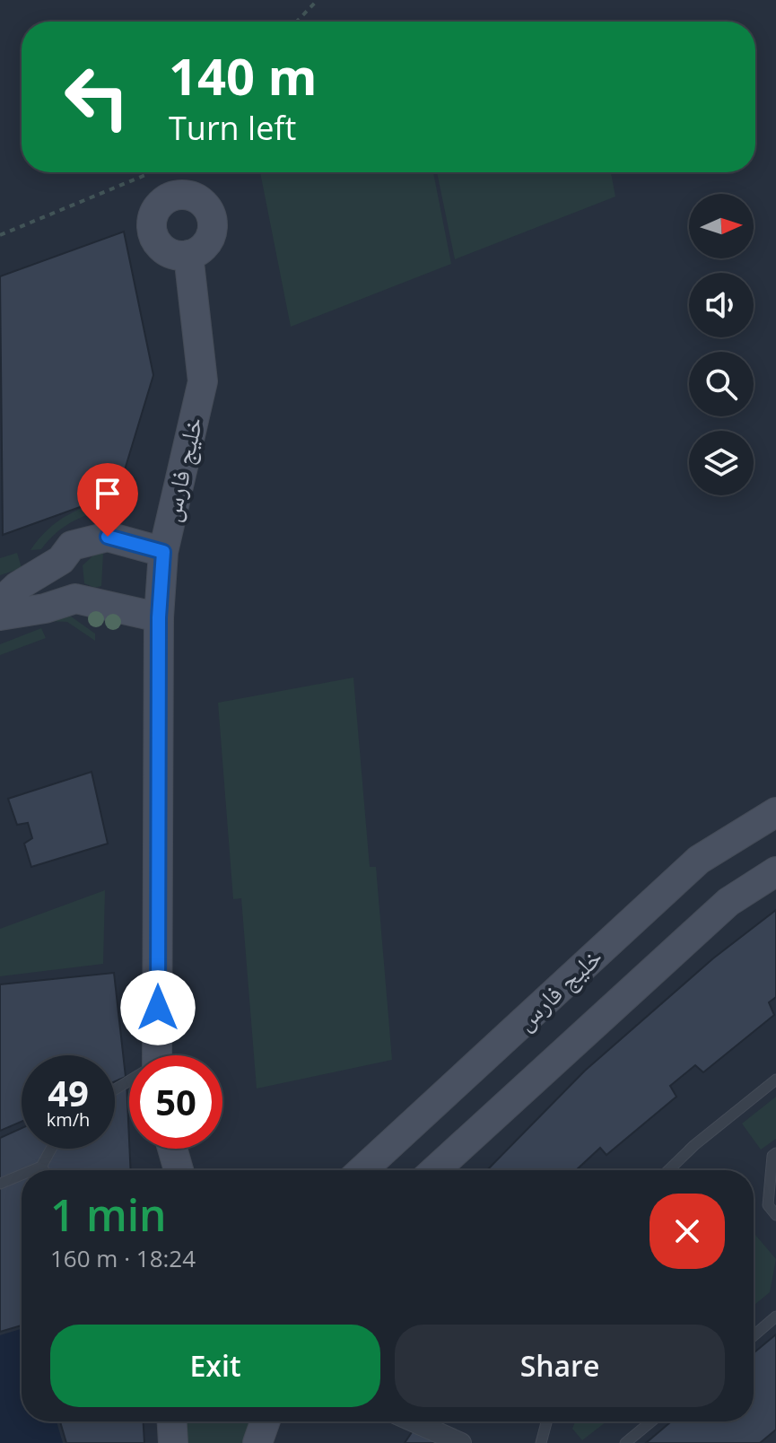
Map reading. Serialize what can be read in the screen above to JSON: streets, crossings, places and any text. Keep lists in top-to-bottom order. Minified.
{"streets":{"main road":["خلیج فارس"]},"north":"right","page":{"turn":["140 m","Turn left"],"speed":"49 km/h","limit":"50","heading":["1 min","160 m · 18:24"],"buttons":["Exit","Share"]}}
